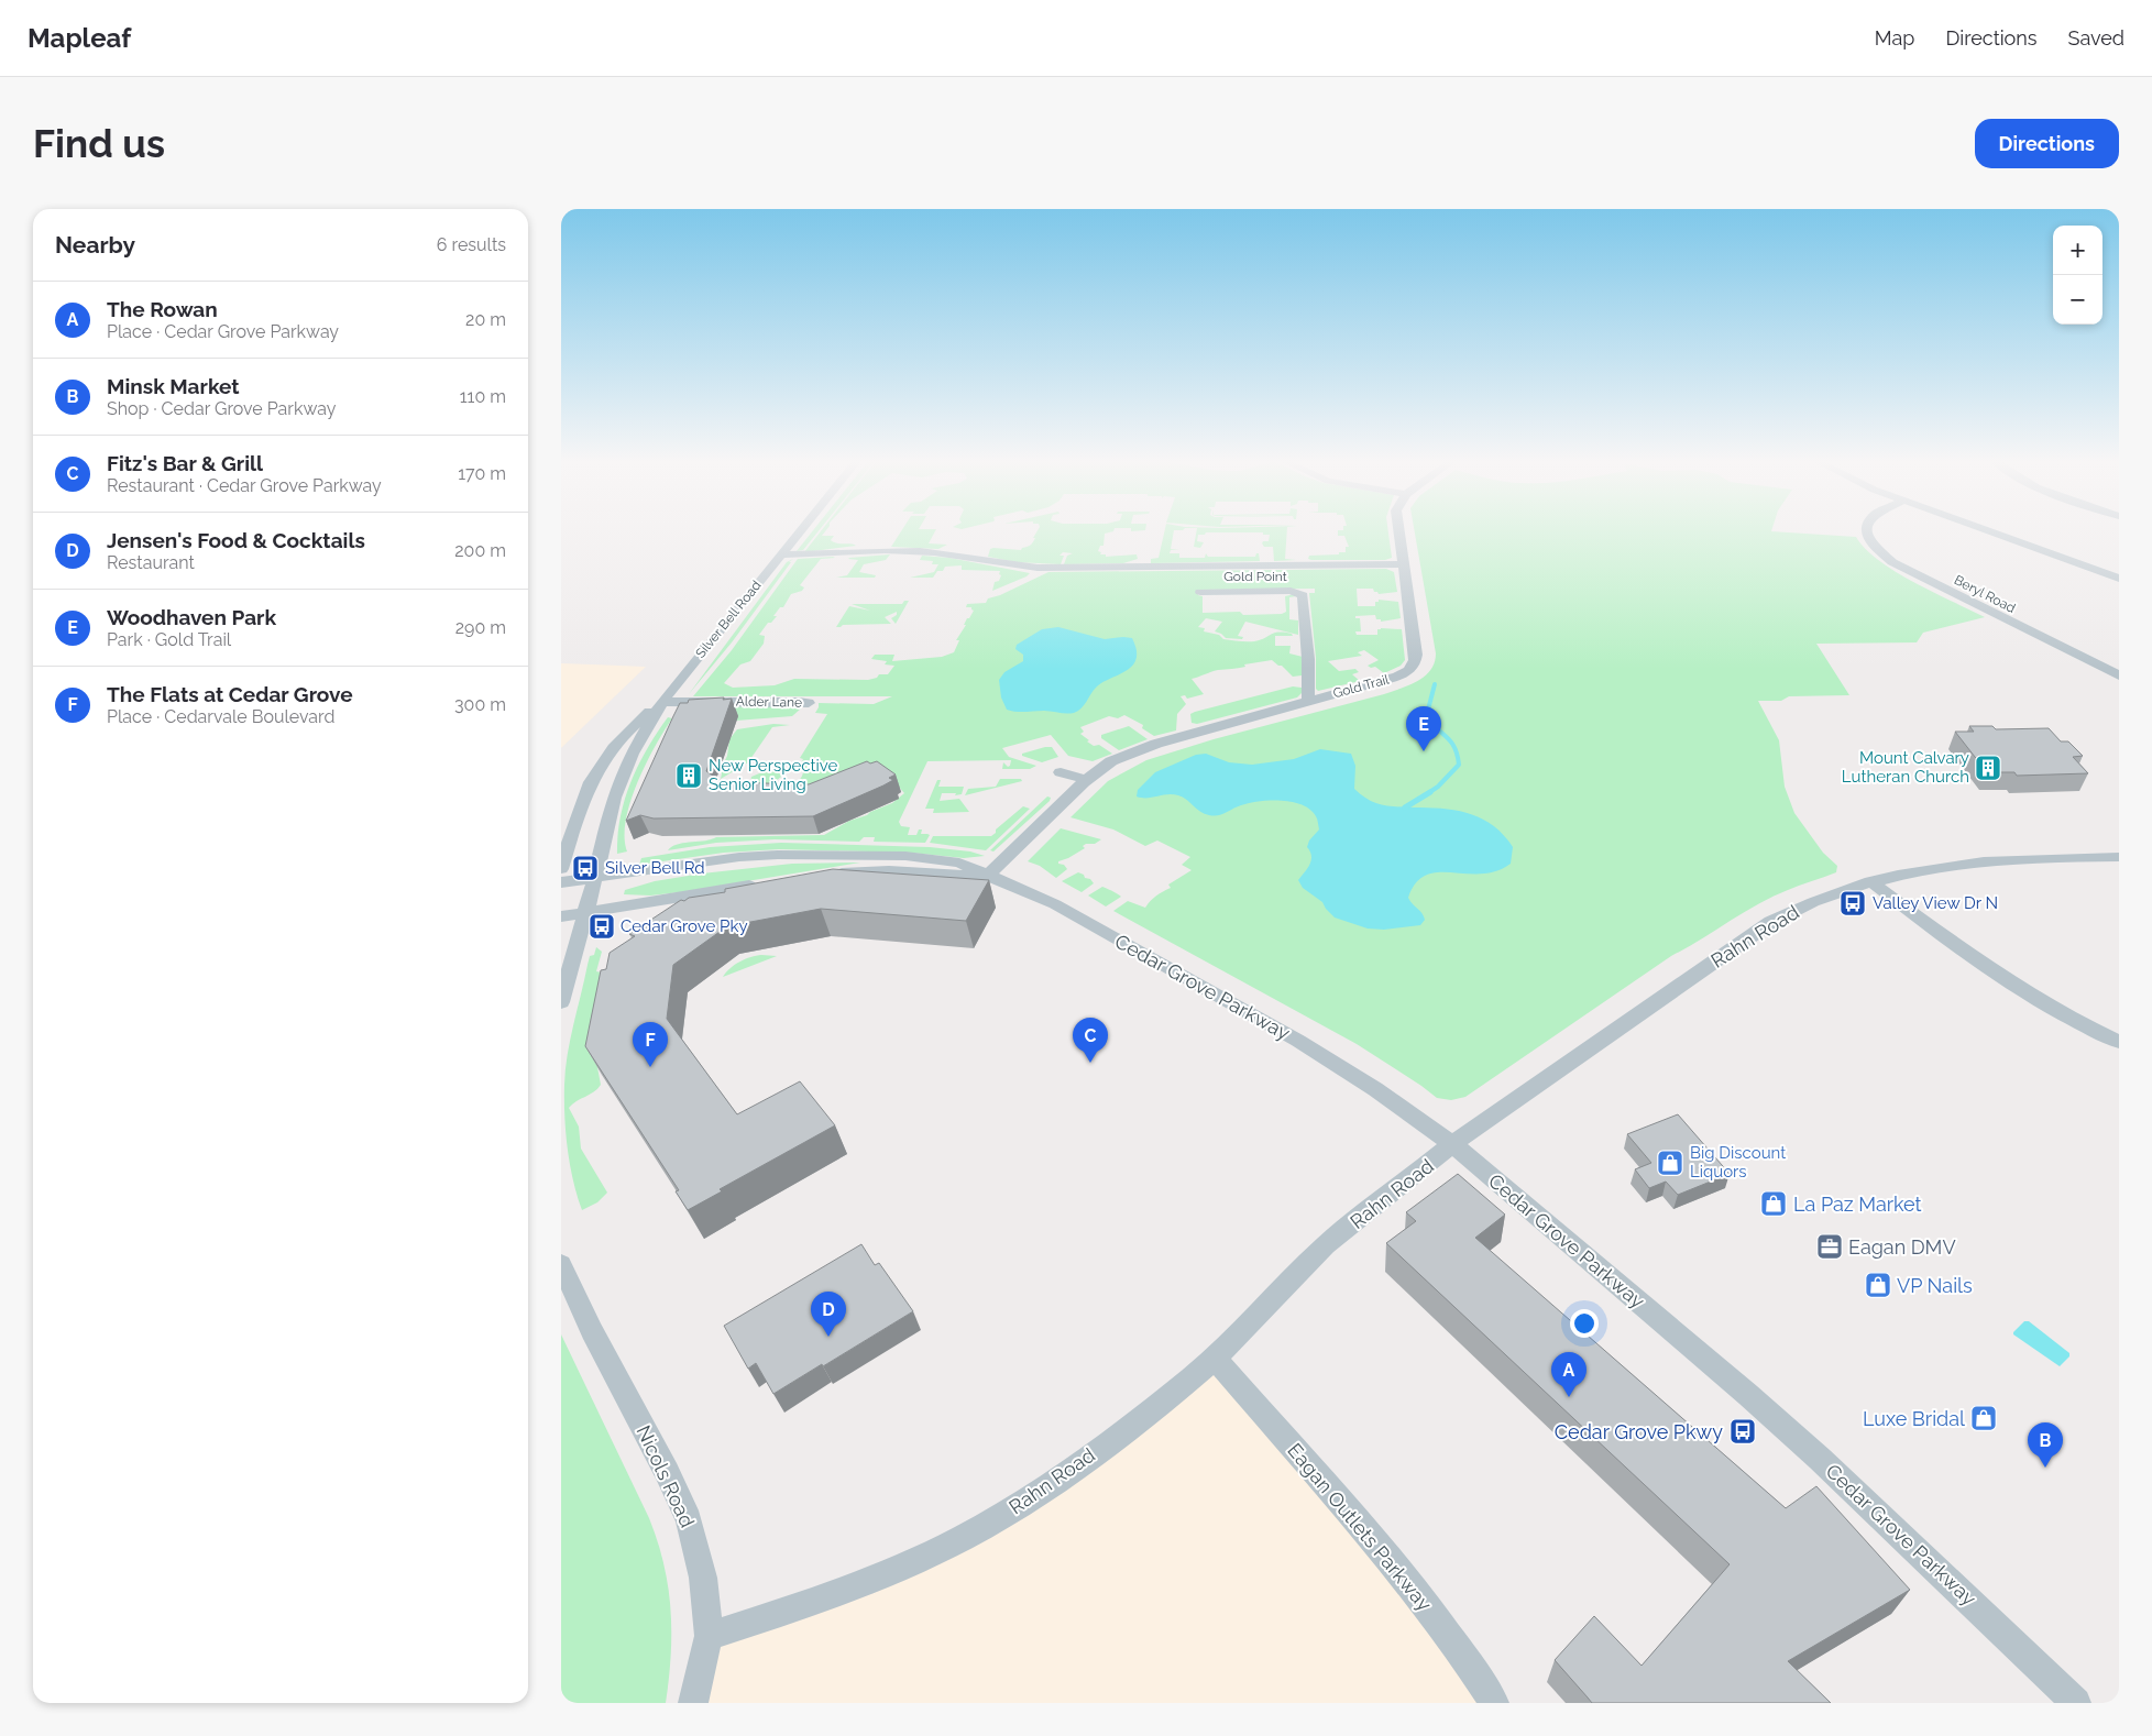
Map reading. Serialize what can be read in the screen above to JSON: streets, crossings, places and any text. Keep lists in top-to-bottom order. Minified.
{"streets":{"street":["Gold Point","Beryl Road","Silver Bell Road","Gold Trail","Alder Lane","Rahn Road","Cedar Grove Parkway","Nicols Road","Eagan Outlets Parkway"]},"crossings":[["Gold Point","Gold Trail"],["Silver Bell Road","Alder Lane"],["Silver Bell Road","Cedar Grove Parkway"],["Gold Trail","Cedar Grove Parkway"],["Rahn Road","Cedar Grove Parkway"],["Rahn Road","Nicols Road"],["Rahn Road","Eagan Outlets Parkway"]],"places":{"building":["Mount Calvary Lutheran Church","New Perspective Senior Living"],"bus stop":["Silver Bell Rd","Valley View Dr N","Cedar Grove Pky","Cedar Grove Pkwy"],"shop":["Big Discount Liquors","La Paz Market","VP Nails","Luxe Bridal"],"office":["Eagan DMV"]},"page":{"header":"Mapleaf","nav":["Map","Directions","Saved"],"buttons":"Directions","title":"Find us","heading":["Nearby","6 results"],"map_buttons":["+","−"],"list":[{"mark":"A","name":"The Rowan","note":"Place · Cedar Grove Parkway","value":"20 m"},{"mark":"B","name":"Minsk Market","note":"Shop · Cedar Grove Parkway","value":"110 m"},{"mark":"C","name":"Fitz's Bar & Grill","note":"Restaurant · Cedar Grove Parkway","value":"170 m"},{"mark":"D","name":"Jensen's Food & Cocktails","note":"Restaurant","value":"200 m"},{"mark":"E","name":"Woodhaven Park","note":"Park · Gold Trail","value":"290 m"},{"mark":"F","name":"The Flats at Cedar Grove","note":"Place · Cedarvale Boulevard","value":"300 m"}],"pins":["E","C","F","D","A","B"]}}
